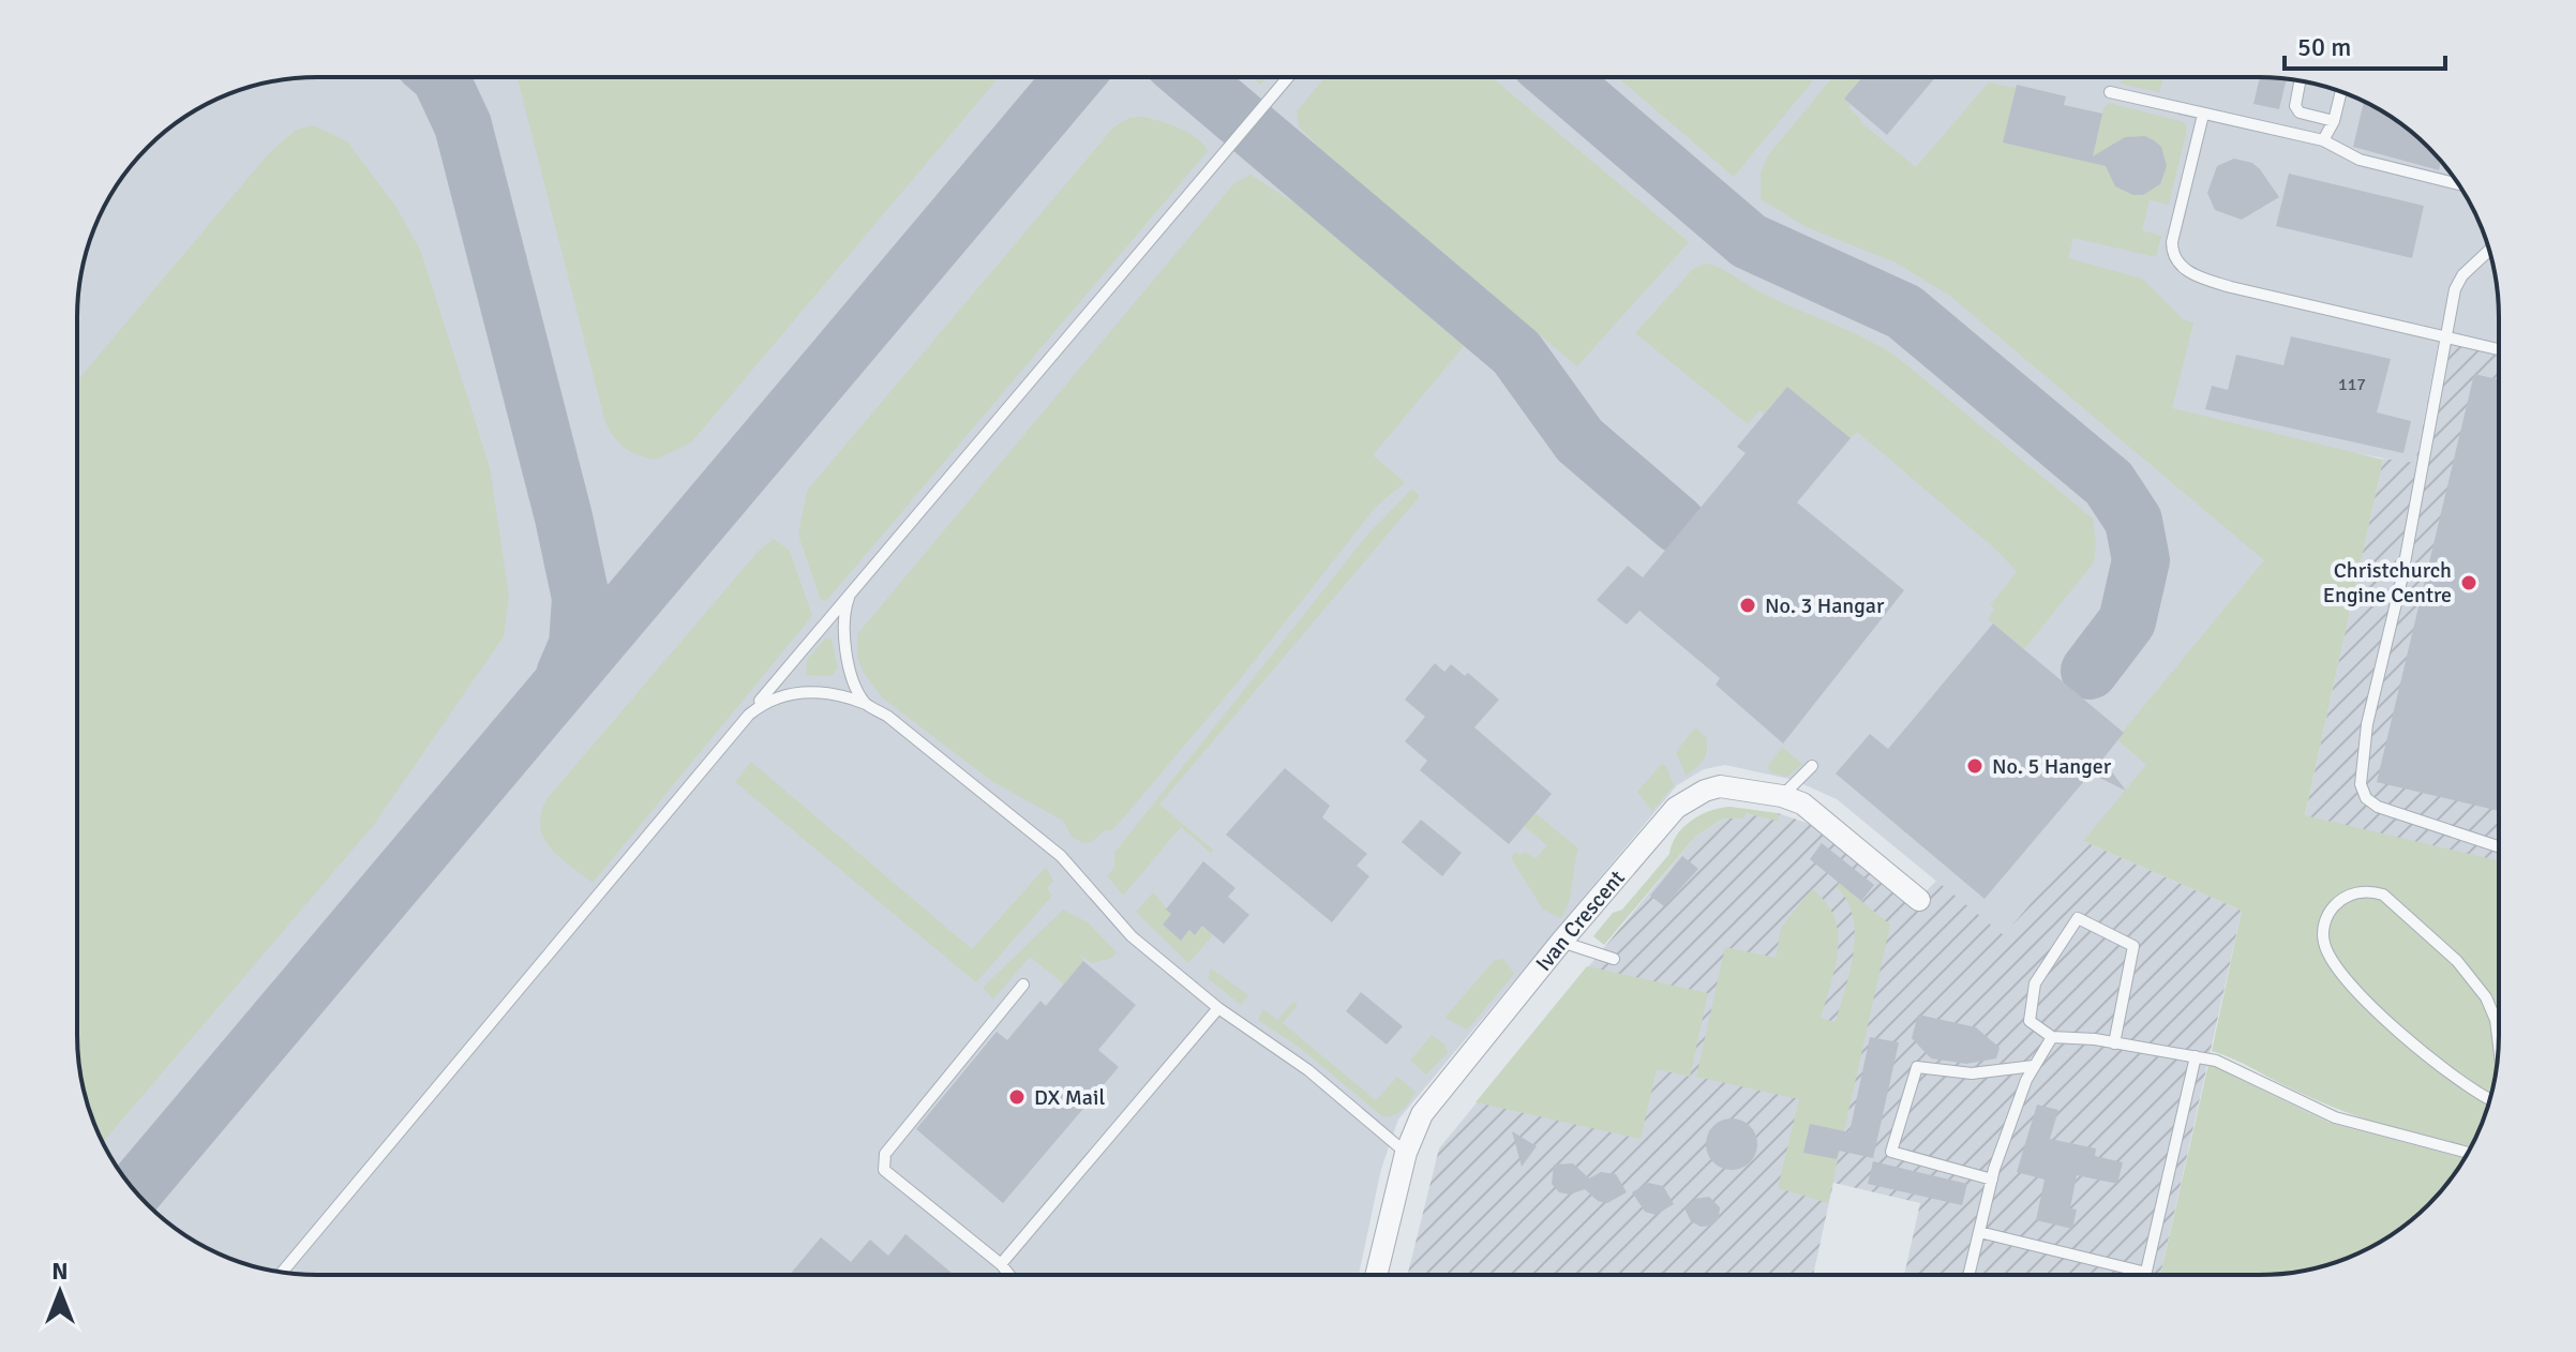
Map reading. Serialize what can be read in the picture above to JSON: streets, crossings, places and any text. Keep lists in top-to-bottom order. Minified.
{"streets":{"street":["Ivan Crescent"]},"places":["Christchurch Engine Centre","No. 3 Hangar","No. 5 Hanger","DX Mail"],"house_numbers":["117"],"scale_bar":"50 m","north":"top"}
